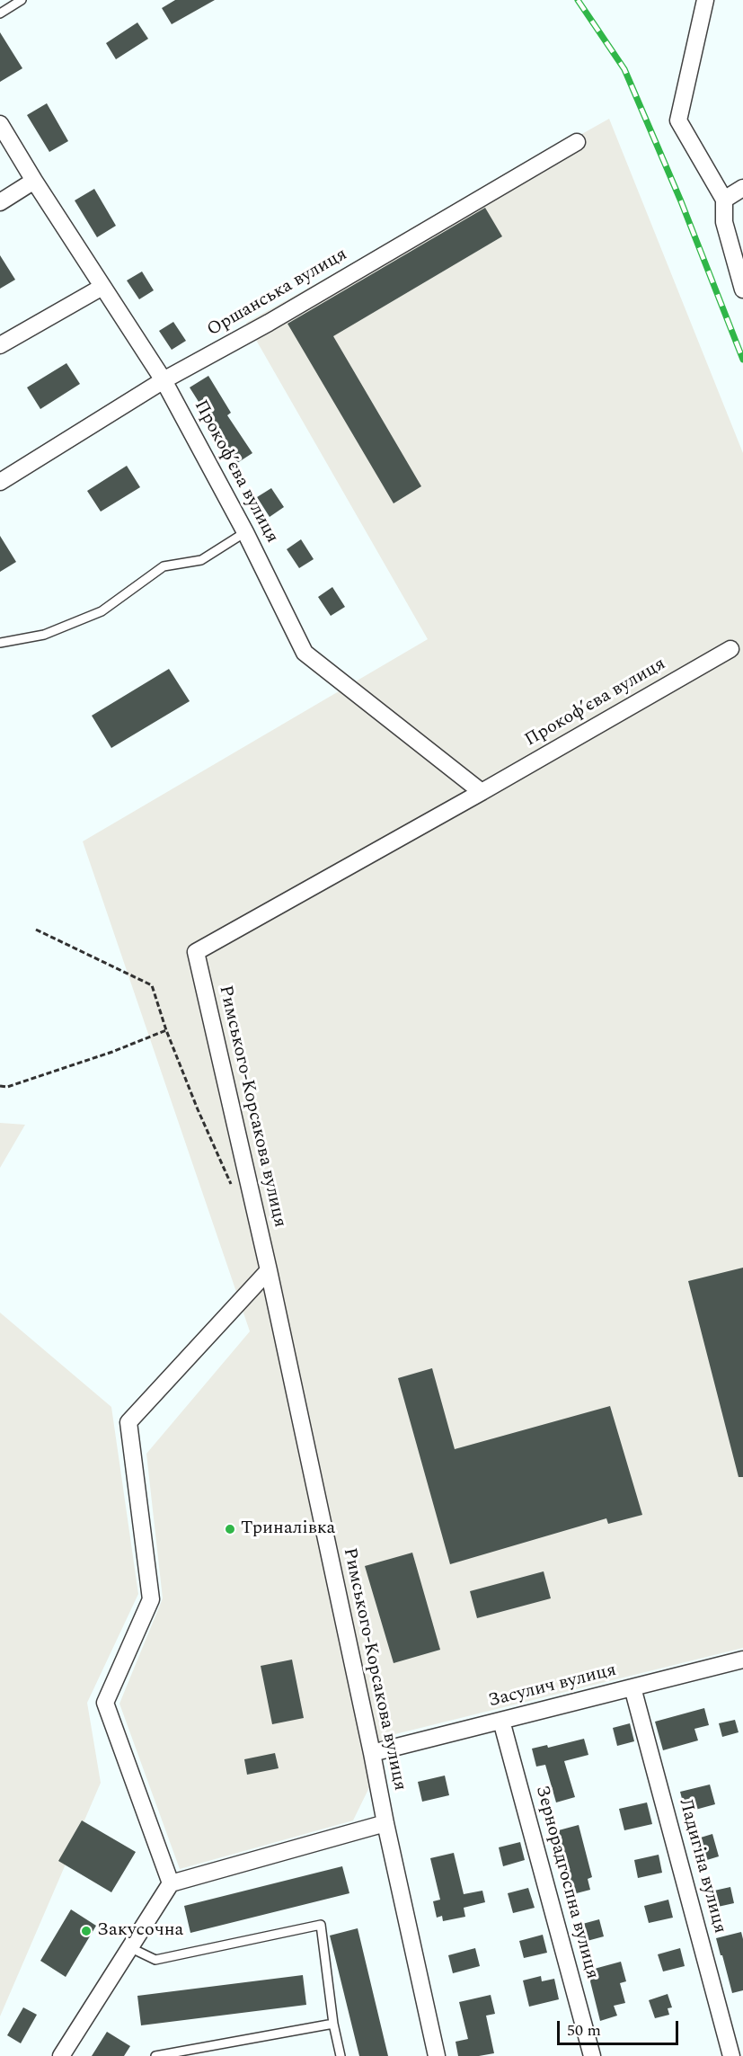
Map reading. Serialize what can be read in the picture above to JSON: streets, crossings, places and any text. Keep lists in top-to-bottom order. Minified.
{"streets":{"street":["Оршанська вулиця","Прокоф’єва вулиця","Римського-Корсакова вулиця","Засулич вулиця","Ладигіна вулиця","Зернорадгоспна вулиця"]},"crossings":[["Оршанська вулиця","Прокоф’єва вулиця"],["Прокоф’єва вулиця","Римського-Корсакова вулиця"],["Римського-Корсакова вулиця","Засулич вулиця"],["Засулич вулиця","Ладигіна вулиця"],["Засулич вулиця","Зернорадгоспна вулиця"]],"places":["Триналівка","Закусочна"],"scale_bar":"50 m"}
